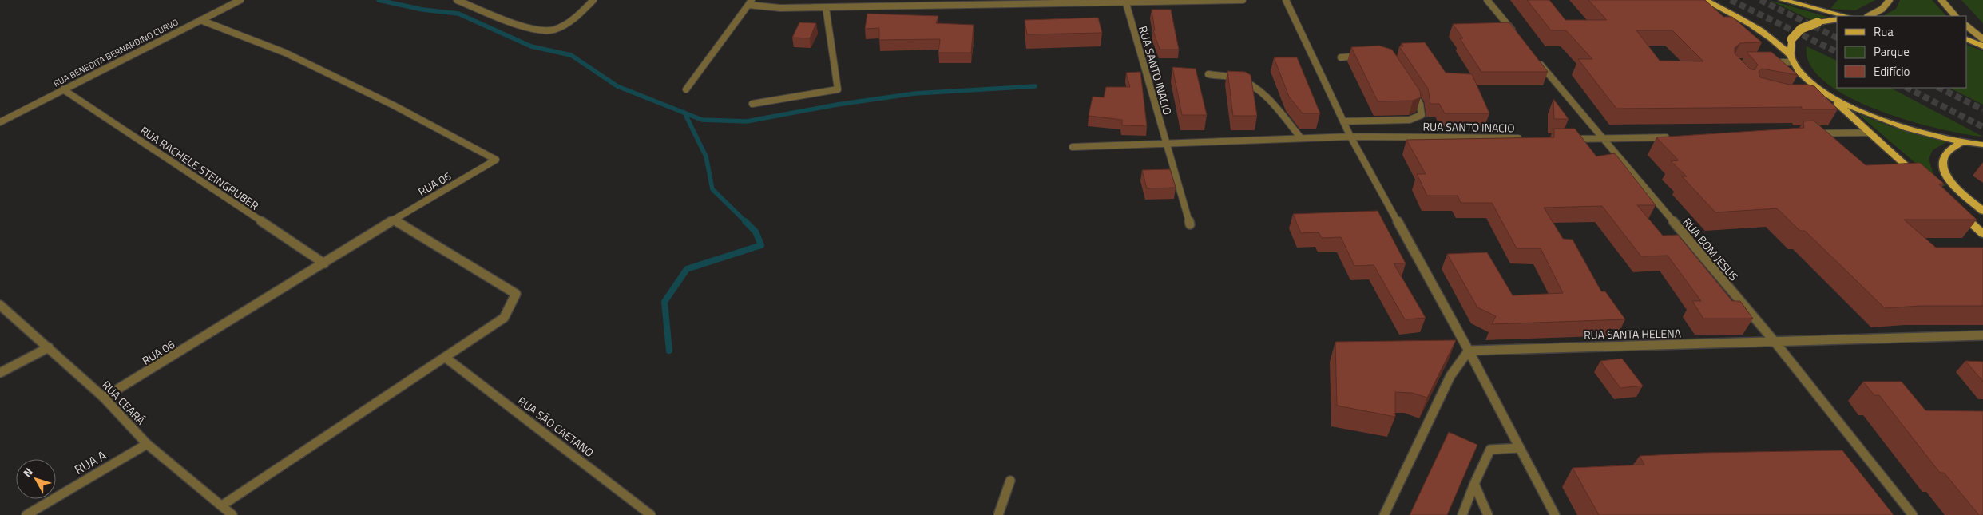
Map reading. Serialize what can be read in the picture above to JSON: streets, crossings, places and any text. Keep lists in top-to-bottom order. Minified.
{"streets":{"street":["RUA BENEDITA BERNARDINO CURVO","RUA SANTO INACIO","RUA RACHELE STEINGRUBER","RUA 06","RUA BOM JESUS","RUA SANTA HELENA","RUA CEARÁ","RUA SÃO CAETANO","RUA A"]},"crossings":[["RUA BENEDITA BERNARDINO CURVO","RUA RACHELE STEINGRUBER"],["RUA BENEDITA BERNARDINO CURVO","RUA 06"],["RUA RACHELE STEINGRUBER","RUA 06"],["RUA 06","RUA CEARÁ"],["RUA BOM JESUS","RUA SANTA HELENA"],["RUA CEARÁ","RUA A"]],"legend":["Rua","Parque","Edifício"],"north":"top left"}
